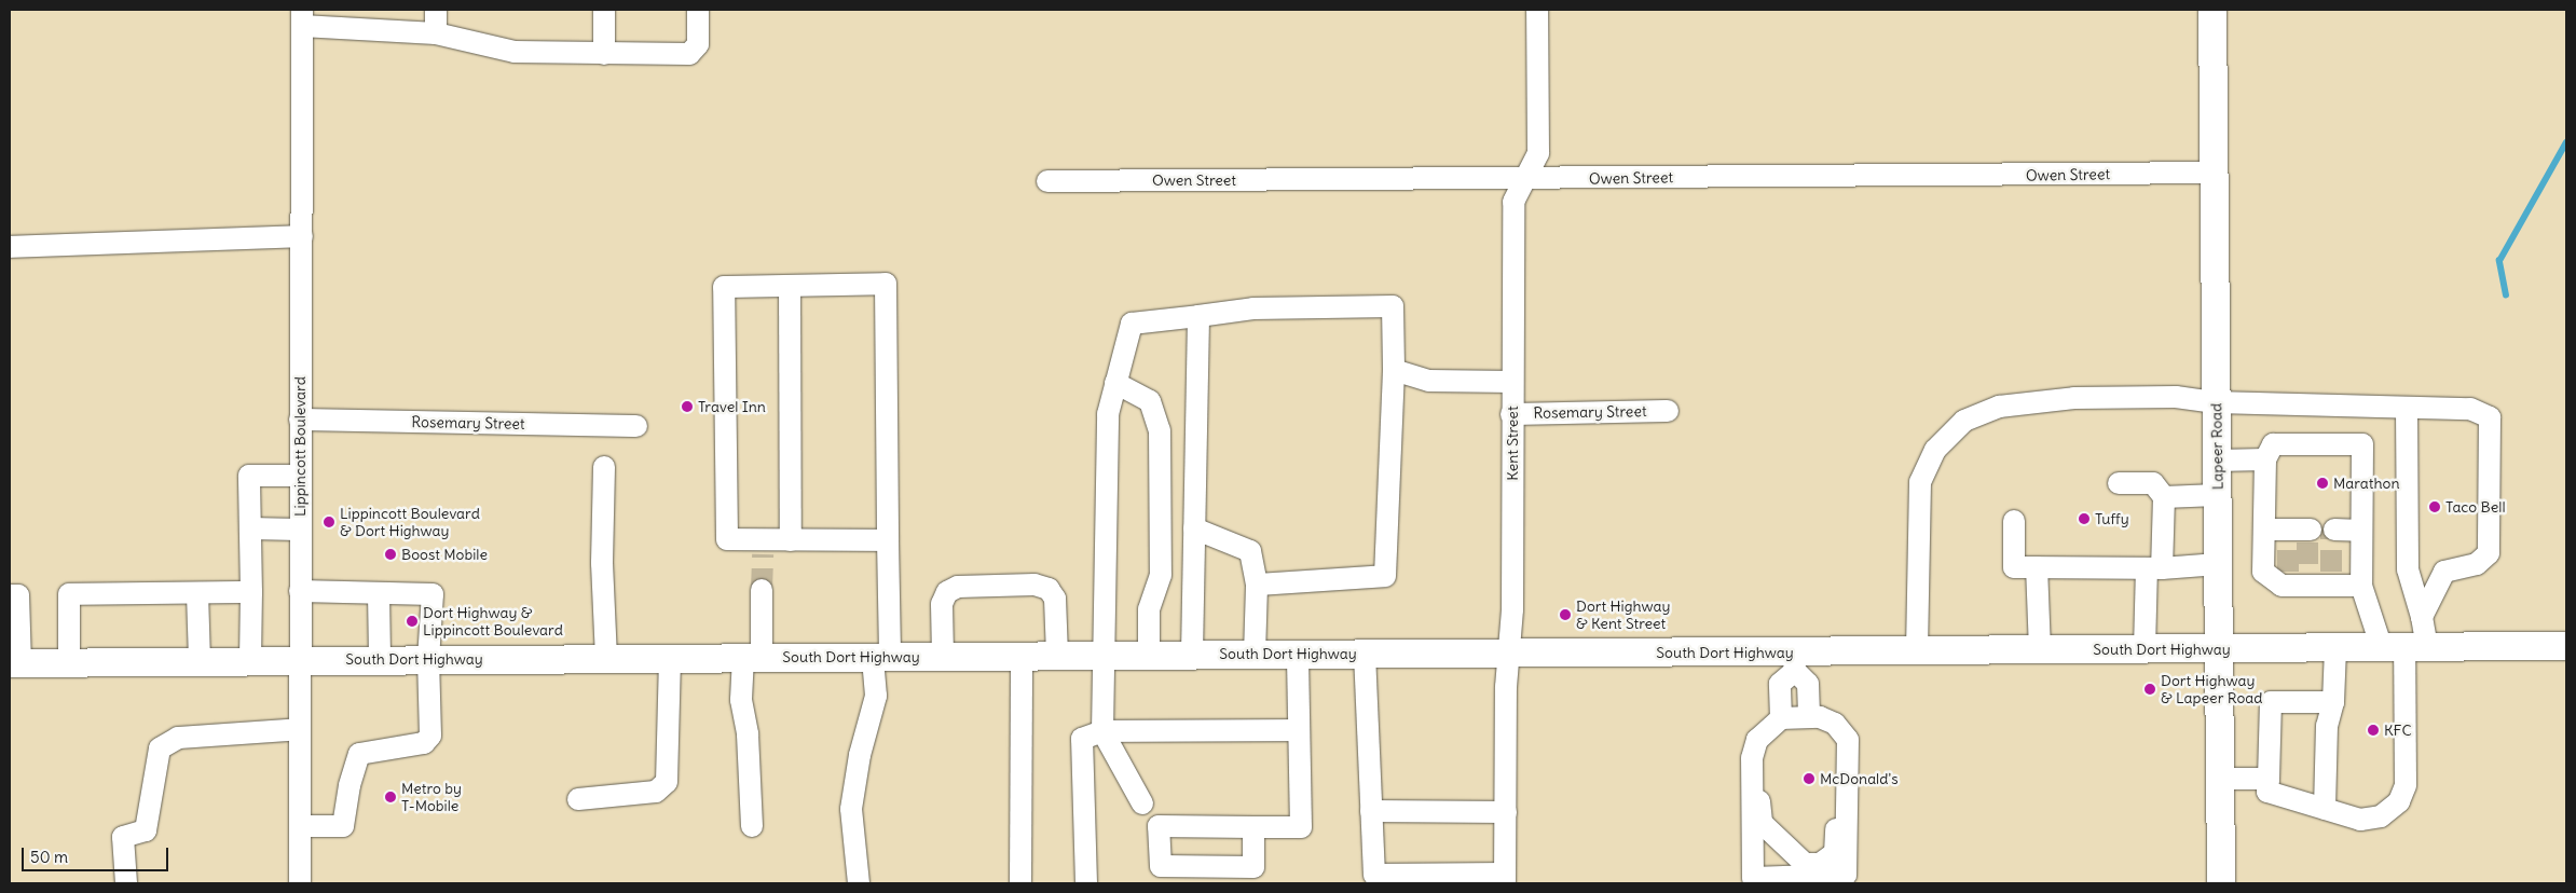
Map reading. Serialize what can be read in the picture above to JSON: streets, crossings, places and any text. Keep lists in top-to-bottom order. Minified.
{"streets":{"main road":["Lapeer Road","South Dort Highway"],"street":["Owen Street","Rosemary Street","Kent Street","Lippincott Boulevard"]},"crossings":[["Owen Street","Kent Street"],["Owen Street","Lapeer Road"],["Rosemary Street","Kent Street"],["Rosemary Street","Lippincott Boulevard"],["Kent Street","South Dort Highway"],["Lippincott Boulevard","South Dort Highway"],["Lapeer Road","South Dort Highway"]],"places":["Travel Inn","Marathon","Taco Bell","Tuffy","Lippincott Boulevard & Dort Highway","Boost Mobile","Dort Highway & Kent Street","Dort Highway & Lippincott Boulevard","Dort Highway & Lapeer Road","KFC","McDonald's","Metro by T-Mobile"],"scale_bar":"50 m"}
